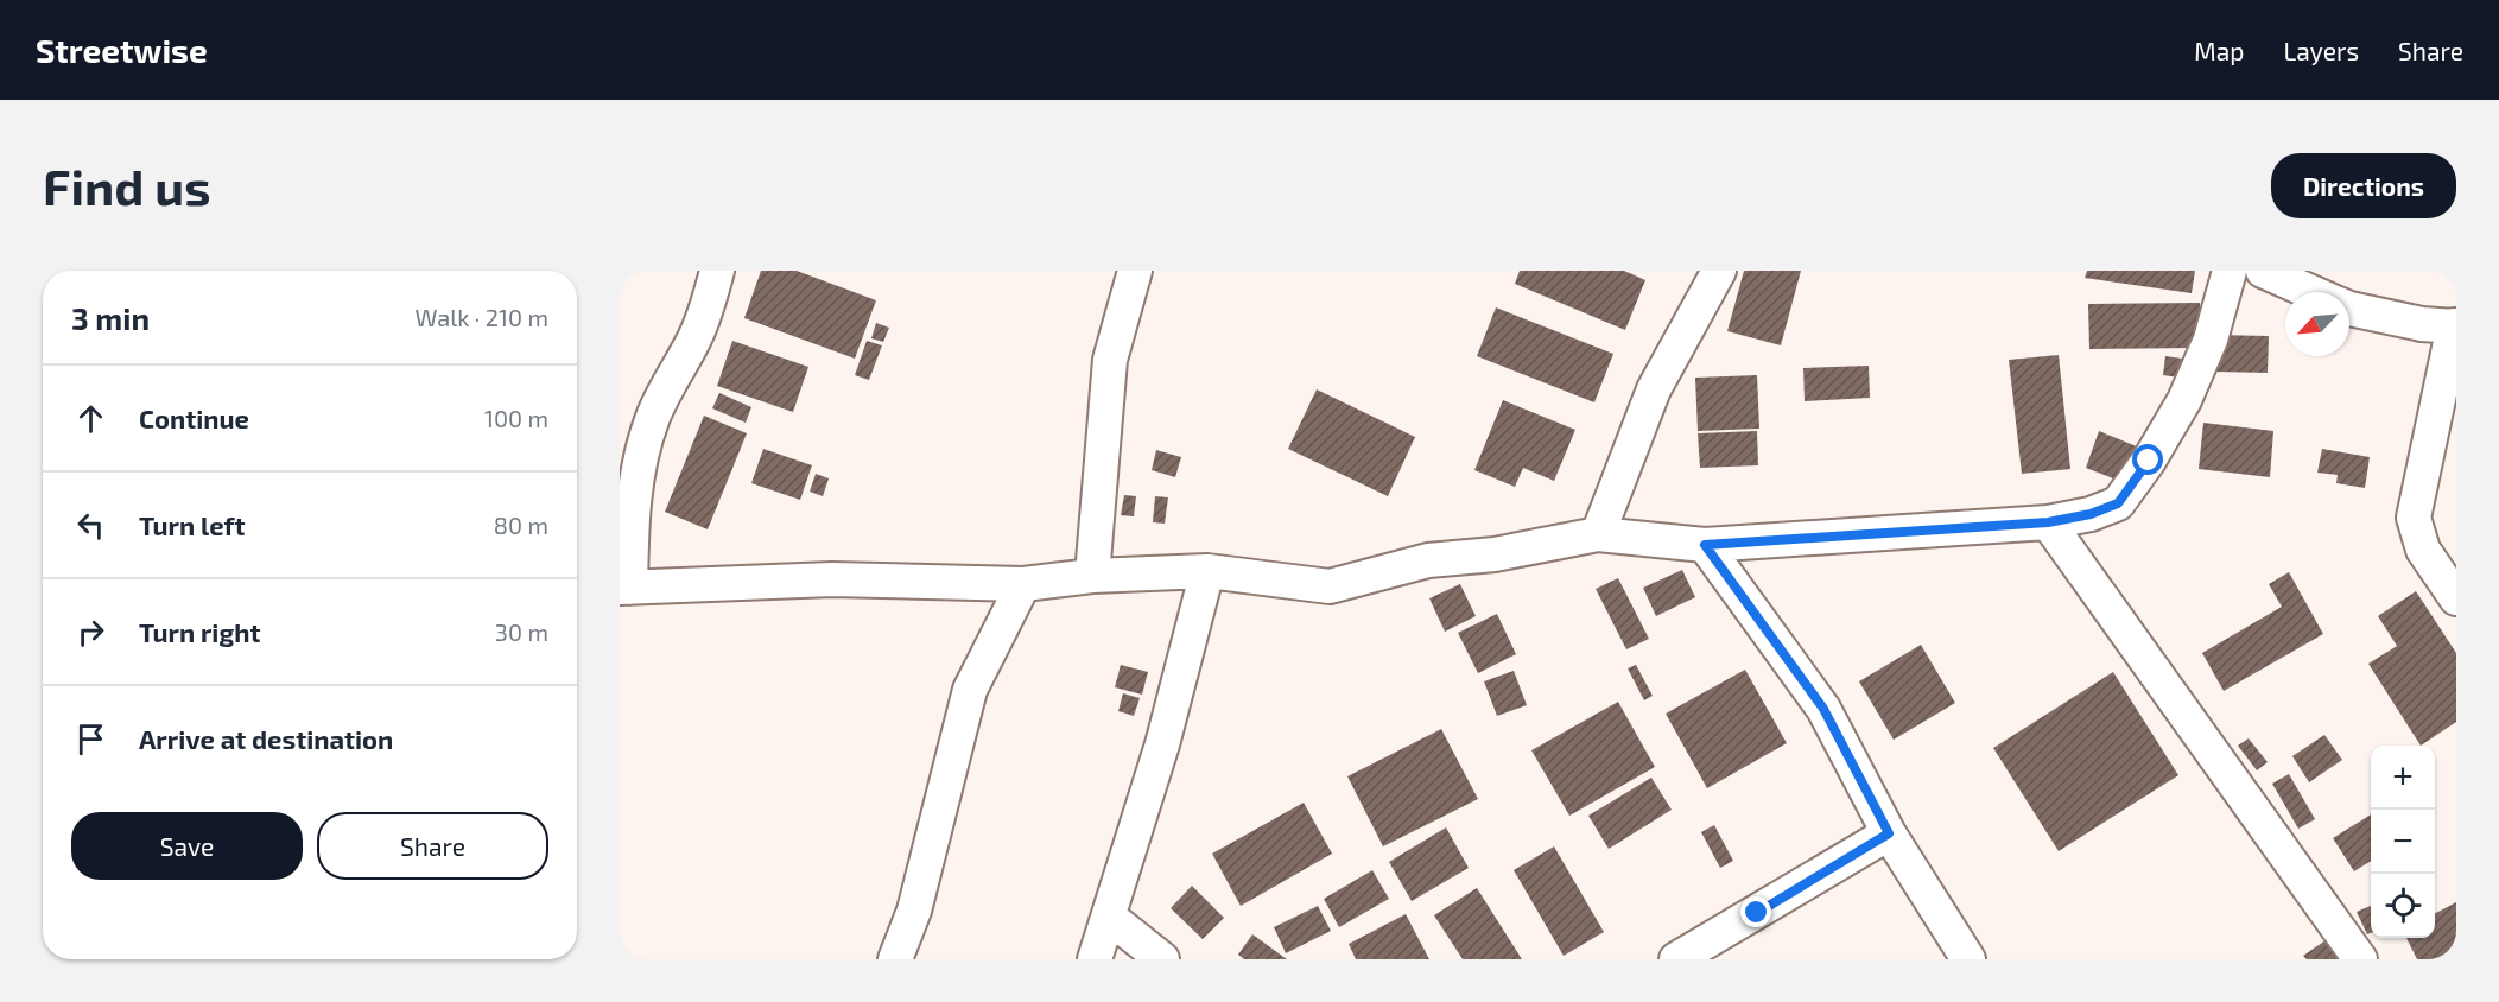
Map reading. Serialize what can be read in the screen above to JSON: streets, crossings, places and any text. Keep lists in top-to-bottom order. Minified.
{"north":"bottom left","page":{"header":"Streetwise","nav":["Map","Layers","Share"],"buttons":["Directions",["Save","Share"]],"title":"Find us","heading":["3 min","Walk · 210 m"],"list":[["Continue","100 m"],["Turn left","80 m"],["Turn right","30 m"],"Arrive at destination"],"map_buttons":["+","−"]}}
